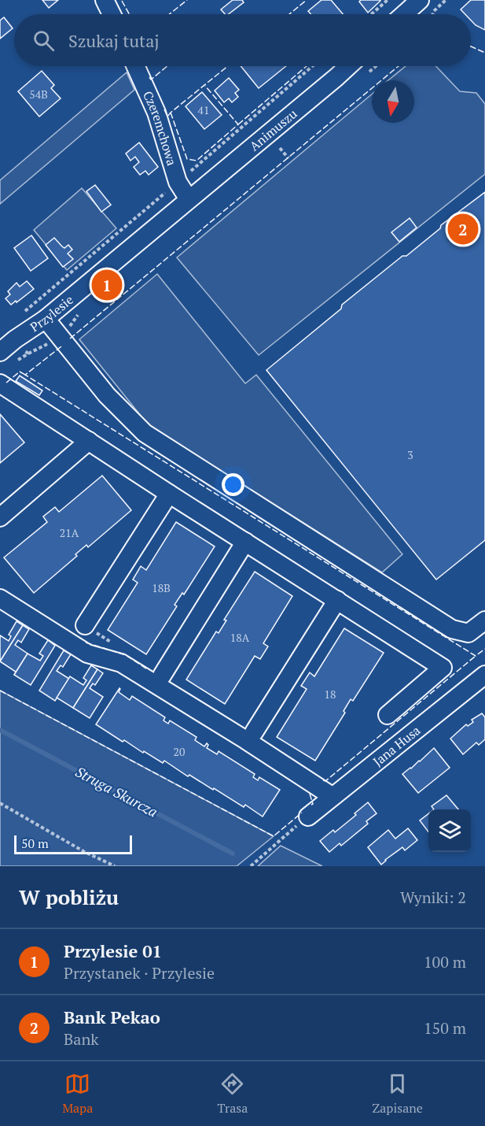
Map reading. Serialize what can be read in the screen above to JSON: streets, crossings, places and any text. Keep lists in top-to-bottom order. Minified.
{"streets":{"street":["Czeremchowa","Animuszu","Przylesie","Jana Husa"]},"crossings":[["Czeremchowa","Animuszu"],["Czeremchowa","Przylesie"],["Animuszu","Przylesie"]],"water":["Struga Skurcza"],"house_numbers":["54B","41","3","21A","18B","18A","18","20"],"scale_bar":"50 m","north":"bottom","page":{"search":"Szukaj tutaj","pins":["2","1"],"scale":"50 m","heading":["W pobliżu","Wyniki: 2"],"list":[{"mark":"1","name":"Przylesie 01","note":"Przystanek · Przylesie","value":"100 m"},{"mark":"2","name":"Bank Pekao","note":"Bank","value":"150 m"}],"nav":["Mapa","Trasa","Zapisane"]}}
